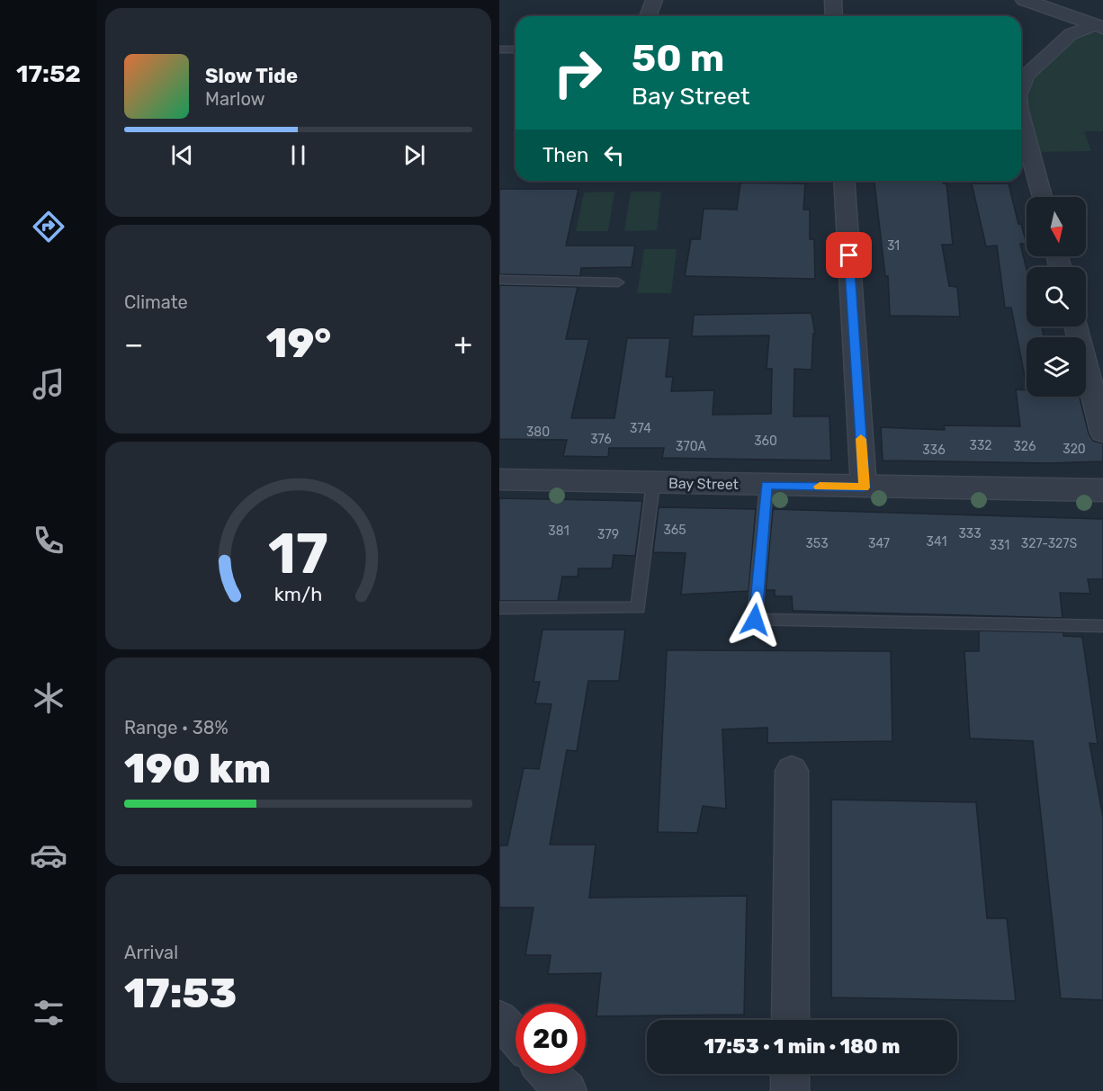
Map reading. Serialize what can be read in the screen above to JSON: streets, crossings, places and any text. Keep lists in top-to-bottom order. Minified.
{"streets":{"street":["Bay Street"]},"house_numbers":["31","374","380","376","360","332","370A","326","320","336","365","381","333","379","341","353","347","327-327S","331"],"north":"bottom","page":{"tabs":"17:52","turn":["50 m","Bay Street"],"song":["Slow Tide","Marlow"],"then":"Then","tile":["Climate",["Range · 38%","190 km"],["Arrival","17:53"]],"heat":["−","19°","+"],"limit":"20","trip":"17:53 · 1 min · 180 m","gauge":["17","km/h"]}}
